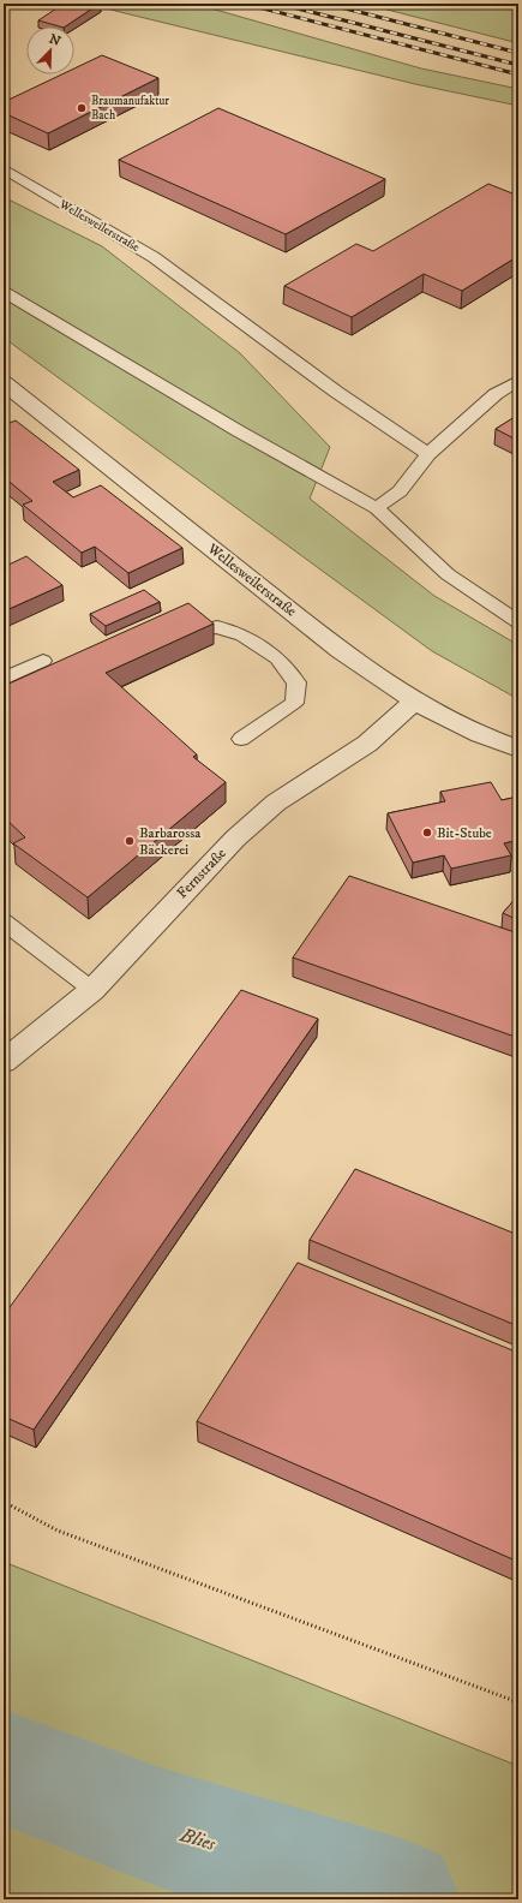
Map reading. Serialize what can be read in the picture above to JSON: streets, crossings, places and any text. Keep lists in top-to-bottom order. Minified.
{"streets":{"street":["Wellesweilerstraße","Fernstraße"]},"crossings":[["Wellesweilerstraße","Fernstraße"]],"water":["Blies"],"places":["Braumanufaktur Bach","Bit-Stube","Barbarossa Bäckerei"],"north":"top right"}
